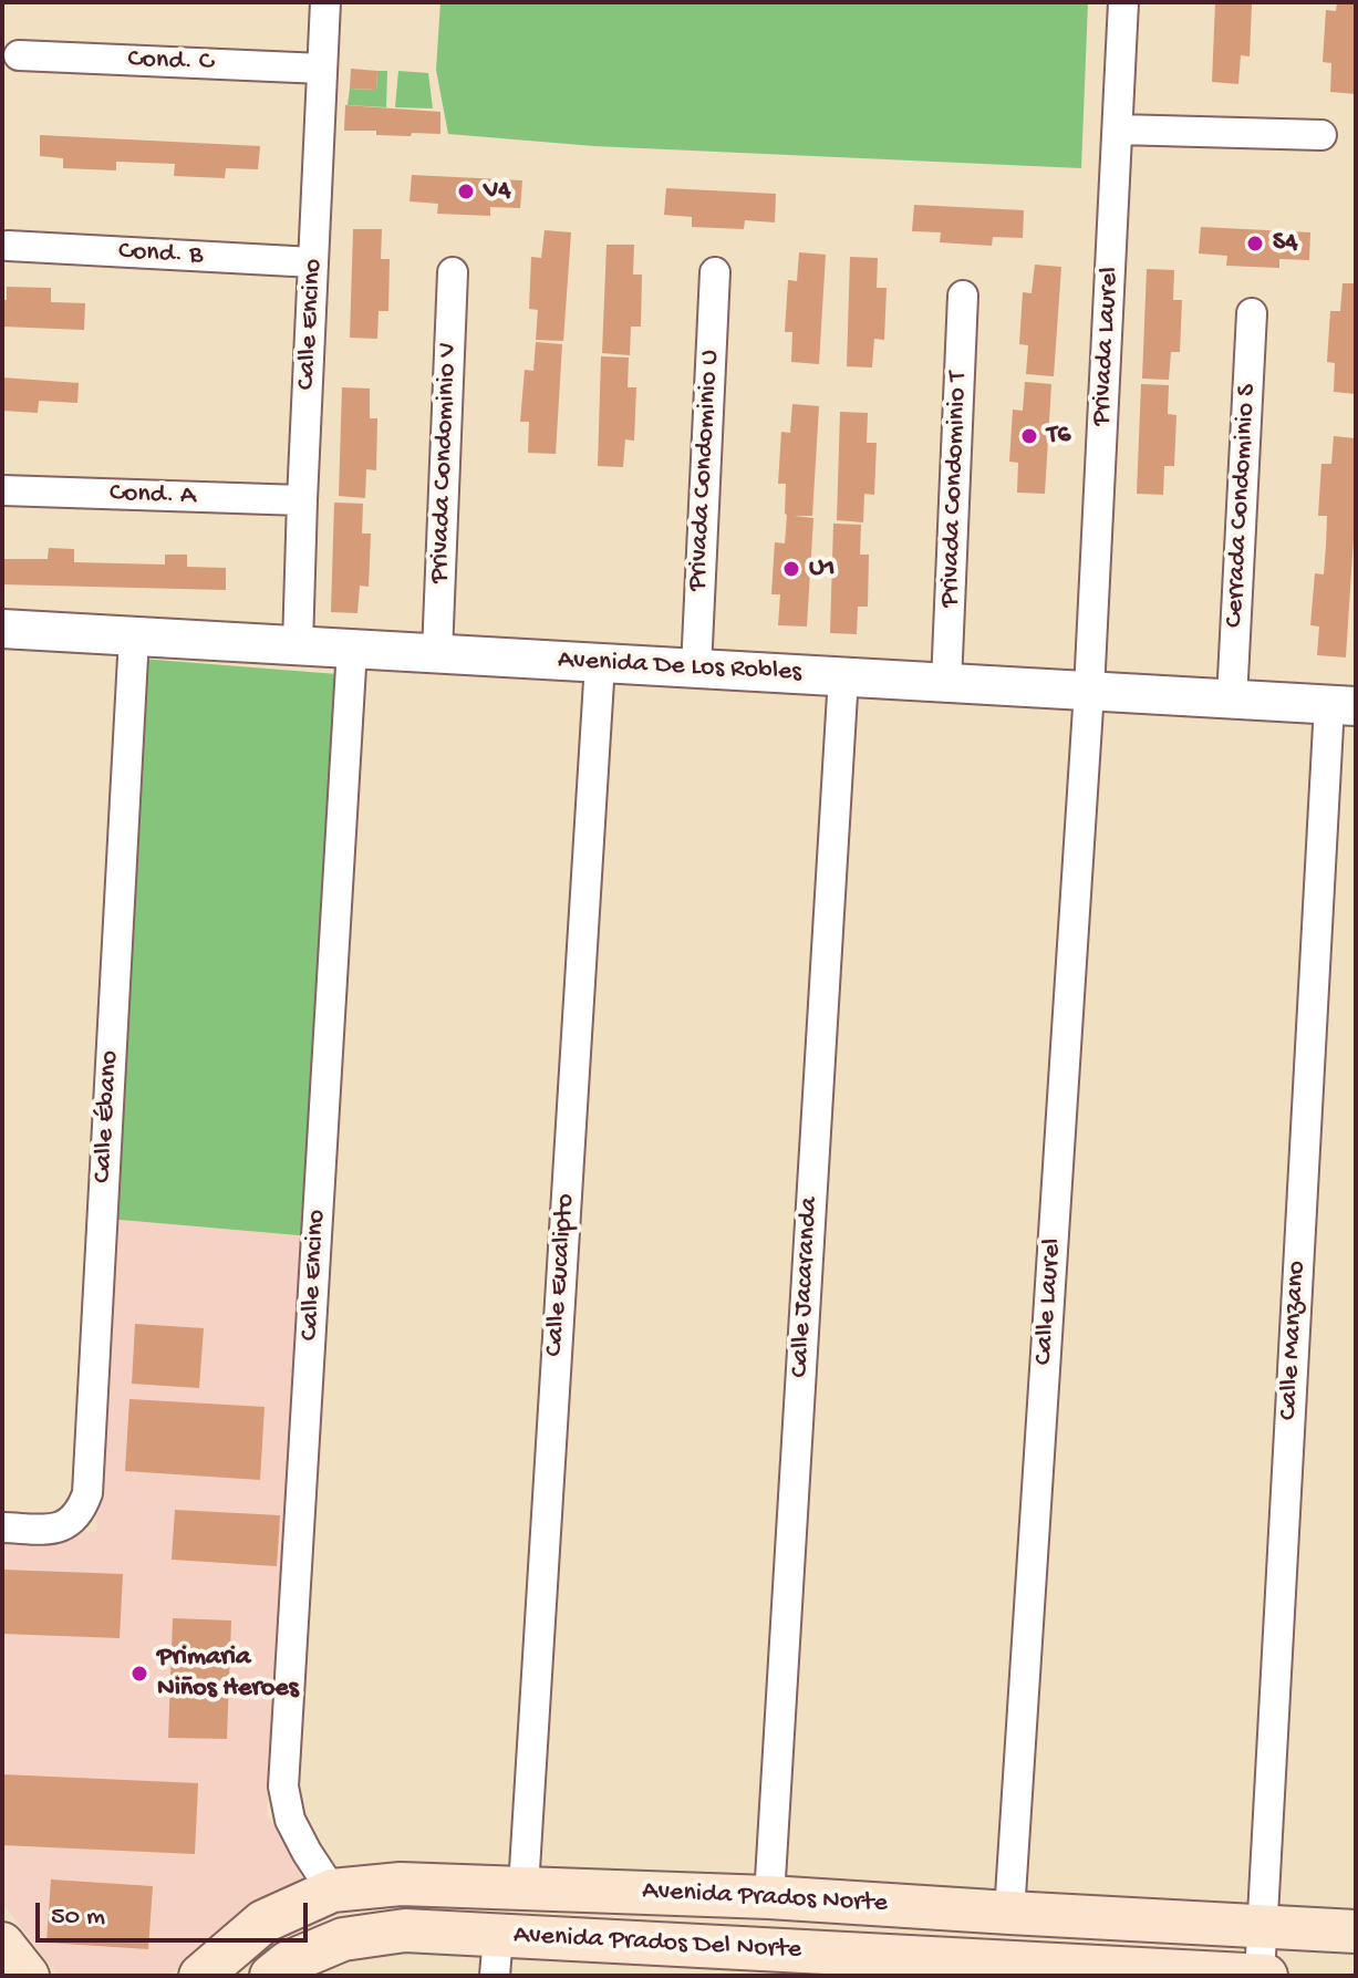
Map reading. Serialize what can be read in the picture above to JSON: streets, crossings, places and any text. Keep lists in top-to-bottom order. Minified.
{"streets":{"main road":["Avenida Prados Norte","Avenida Prados Del Norte"],"street":["Cond. C","Cond. B","Calle Encino","Privada Laurel","Privada Condominio V","Privada Condominio U","Privada Condominio T","Cond. A","Cerrada Condominio S","Avenida De Los Robles","Calle Ébano","Calle Eucalipto","Calle Jacaranda","Calle Laurel","Calle Manzano"]},"crossings":[["Cond. C","Calle Encino"],["Cond. B","Calle Encino"],["Calle Encino","Cond. A"],["Calle Encino","Avenida De Los Robles"],["Calle Encino","Avenida Prados Norte"],["Privada Laurel","Avenida De Los Robles"],["Privada Laurel","Calle Laurel"],["Privada Condominio V","Avenida De Los Robles"],["Privada Condominio U","Avenida De Los Robles"],["Privada Condominio T","Avenida De Los Robles"],["Cerrada Condominio S","Avenida De Los Robles"],["Avenida De Los Robles","Calle Ébano"],["Avenida De Los Robles","Calle Eucalipto"],["Avenida De Los Robles","Calle Jacaranda"],["Avenida De Los Robles","Calle Laurel"],["Avenida De Los Robles","Calle Manzano"],["Calle Eucalipto","Avenida Prados Norte"],["Calle Jacaranda","Avenida Prados Norte"],["Calle Laurel","Avenida Prados Norte"],["Calle Manzano","Avenida Prados Norte"],["Calle Manzano","Avenida Prados Del Norte"]],"places":["V4","S4","T6","U1","Primaria Niños Heroes"],"scale_bar":"50 m"}
